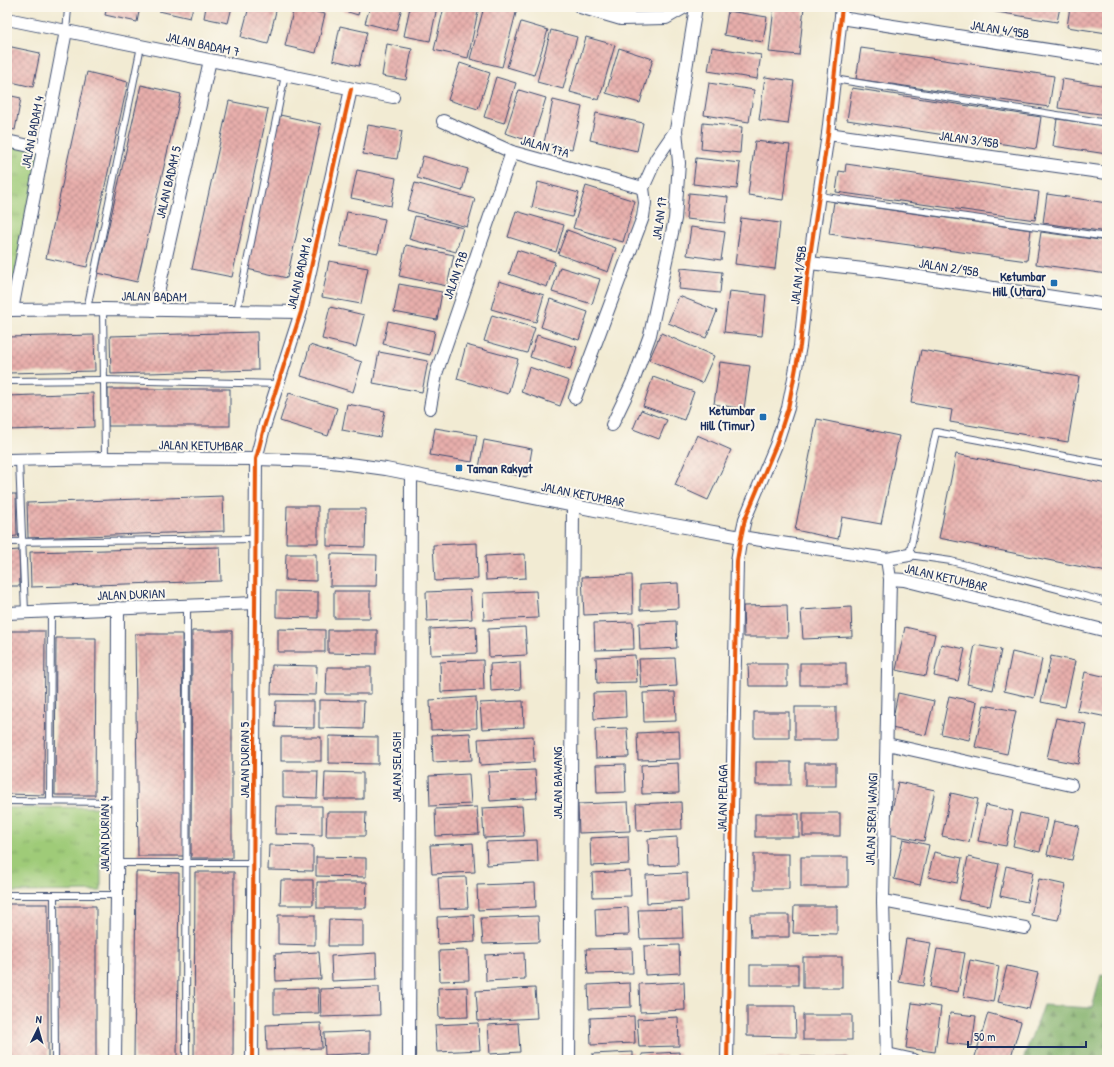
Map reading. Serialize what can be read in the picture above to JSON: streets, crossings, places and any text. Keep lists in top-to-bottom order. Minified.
{"streets":{"street":["JALAN 4/95B","JALAN BADAM 7","JALAN BADAM 4","JALAN 3/95B","JALAN 17A","JALAN BADAM 5","JALAN 17","JALAN 2/95B","JALAN BADAM 6","JALAN 17B","JALAN 1/95B","JALAN BADAM","JALAN KETUMBAR","JALAN DURIAN","JALAN DURIAN 5","JALAN SELASIH","JALAN BAWANG","JALAN PELAGA","JALAN SERAI WANGI","JALAN DURIAN 4"]},"crossings":[["JALAN 4/95B","JALAN 1/95B"],["JALAN BADAM 7","JALAN BADAM 4"],["JALAN BADAM 7","JALAN BADAM 5"],["JALAN BADAM 7","JALAN BADAM 6"],["JALAN BADAM 4","JALAN BADAM"],["JALAN 3/95B","JALAN 1/95B"],["JALAN 17A","JALAN 17B"],["JALAN BADAM 5","JALAN BADAM"],["JALAN 2/95B","JALAN 1/95B"],["JALAN BADAM 6","JALAN BADAM"],["JALAN BADAM 6","JALAN KETUMBAR"],["JALAN BADAM 6","JALAN DURIAN 5"],["JALAN 1/95B","JALAN KETUMBAR"],["JALAN 1/95B","JALAN PELAGA"],["JALAN KETUMBAR","JALAN DURIAN 5"],["JALAN KETUMBAR","JALAN SELASIH"],["JALAN KETUMBAR","JALAN BAWANG"],["JALAN KETUMBAR","JALAN PELAGA"],["JALAN KETUMBAR","JALAN SERAI WANGI"],["JALAN DURIAN","JALAN DURIAN 5"],["JALAN DURIAN","JALAN DURIAN 4"]],"places":{"transit":["Ketumbar Hill (Utara)","Ketumbar Hill (Timur)","Taman Rakyat"]},"scale_bar":"50 m","north":"top"}
